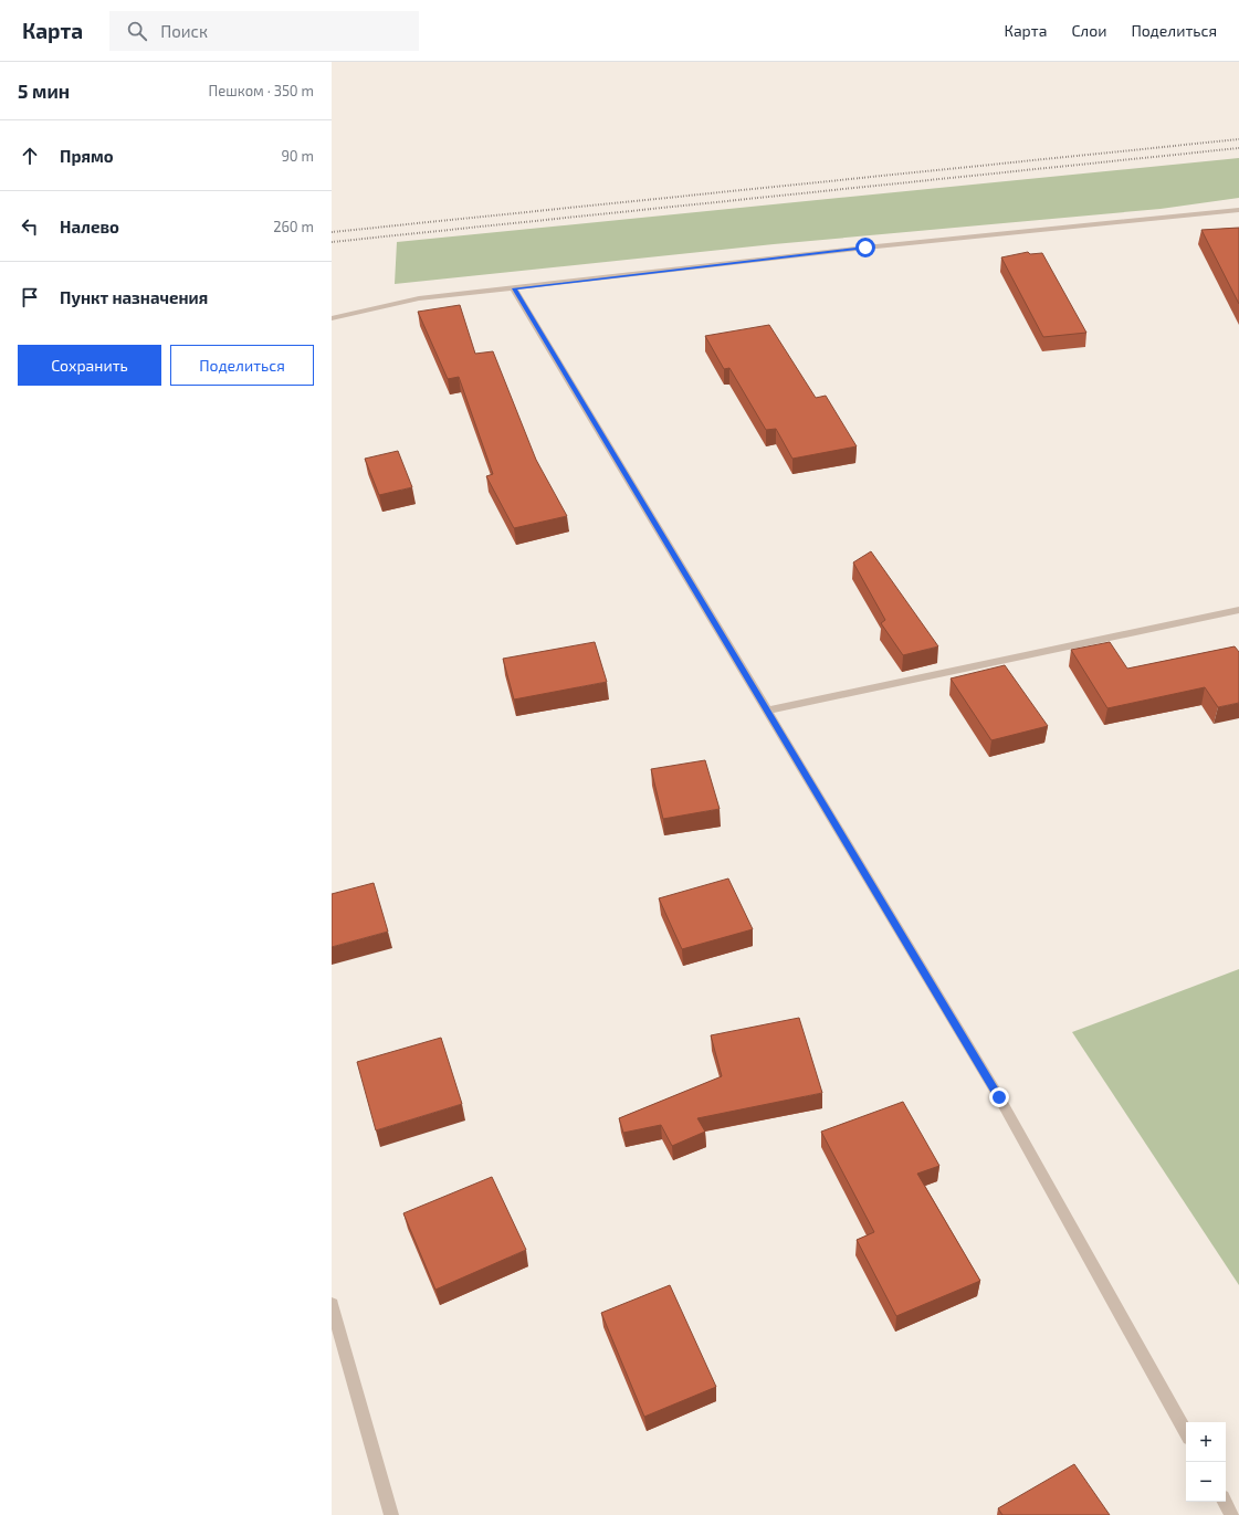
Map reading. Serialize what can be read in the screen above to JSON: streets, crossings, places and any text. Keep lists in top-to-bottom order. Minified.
{"page":{"header":"Карта","search":"Поиск","nav":["Карта","Слои","Поделиться"],"heading":["5 мин","Пешком · 350 m"],"list":[["Прямо","90 m"],["Налево","260 m"],"Пункт назначения"],"buttons":["Сохранить","Поделиться"],"map_buttons":["+","−"]}}
